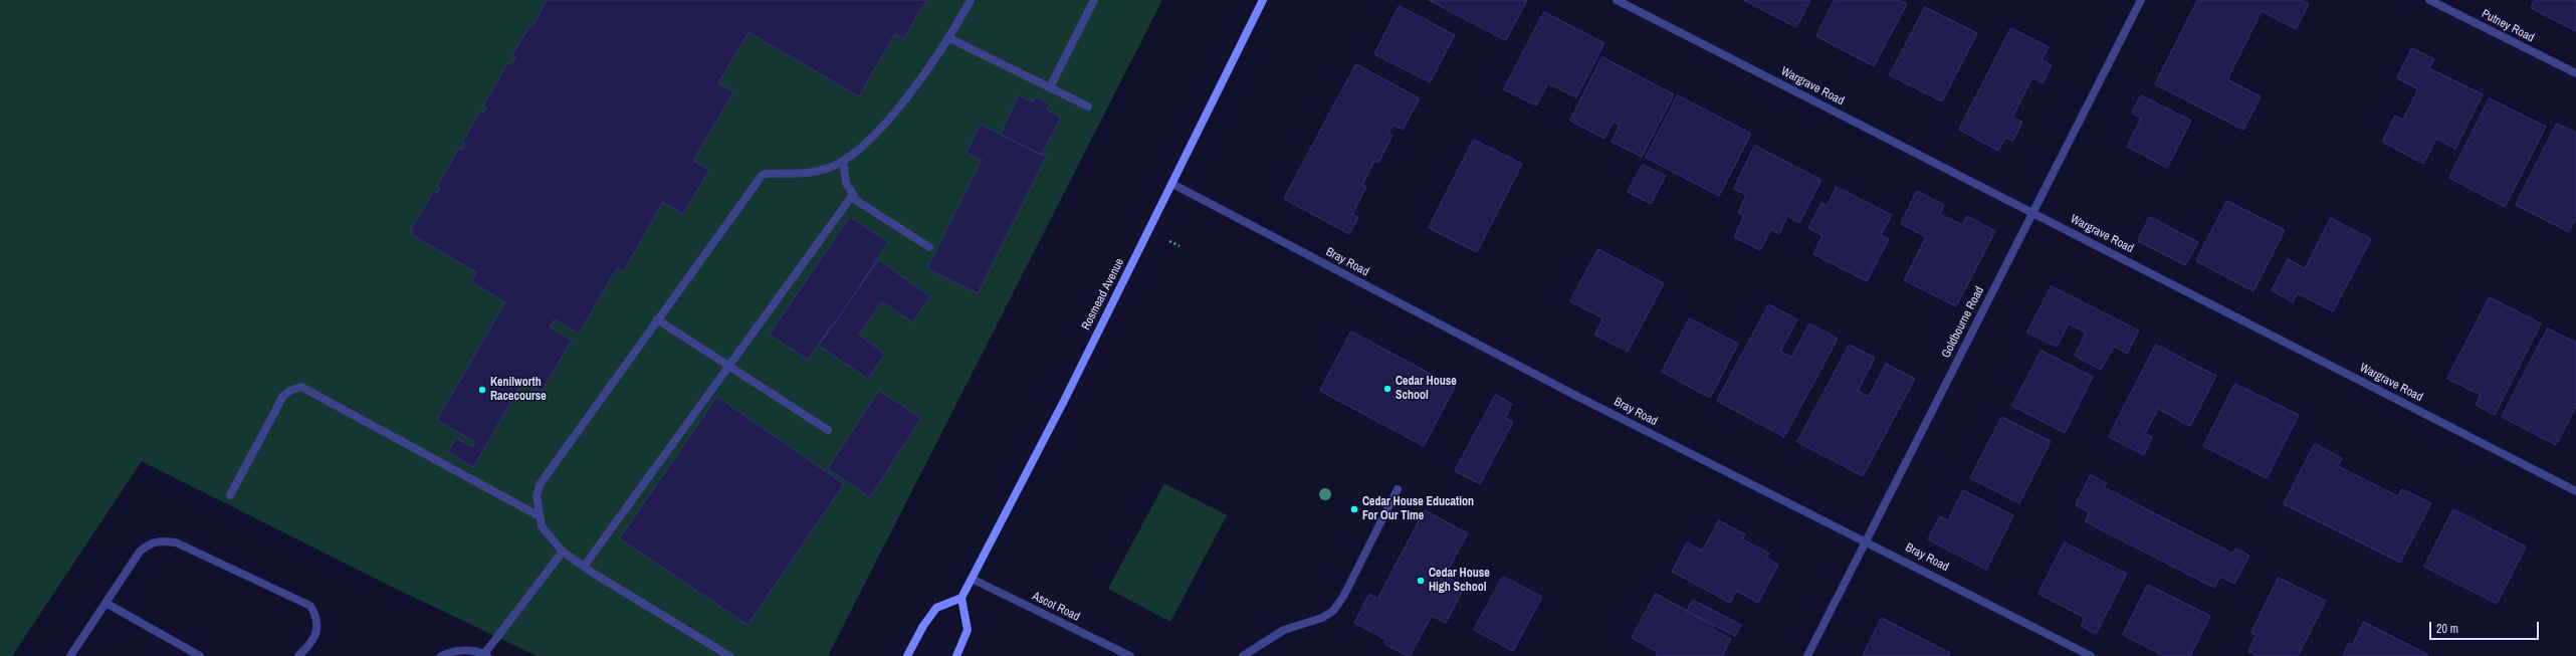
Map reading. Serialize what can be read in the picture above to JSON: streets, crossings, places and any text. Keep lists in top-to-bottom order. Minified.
{"streets":{"main road":["Rosmead Avenue"],"street":["Putney Road","Wargrave Road","Bray Road","Goldbourne Road","Ascot Road"]},"crossings":[["Wargrave Road","Goldbourne Road"],["Bray Road","Rosmead Avenue"],["Bray Road","Goldbourne Road"],["Rosmead Avenue","Ascot Road"]],"places":["Cedar House School","Kenilworth Racecourse","Cedar House Education For Our Time","Cedar House High School"],"scale_bar":"20 m"}
